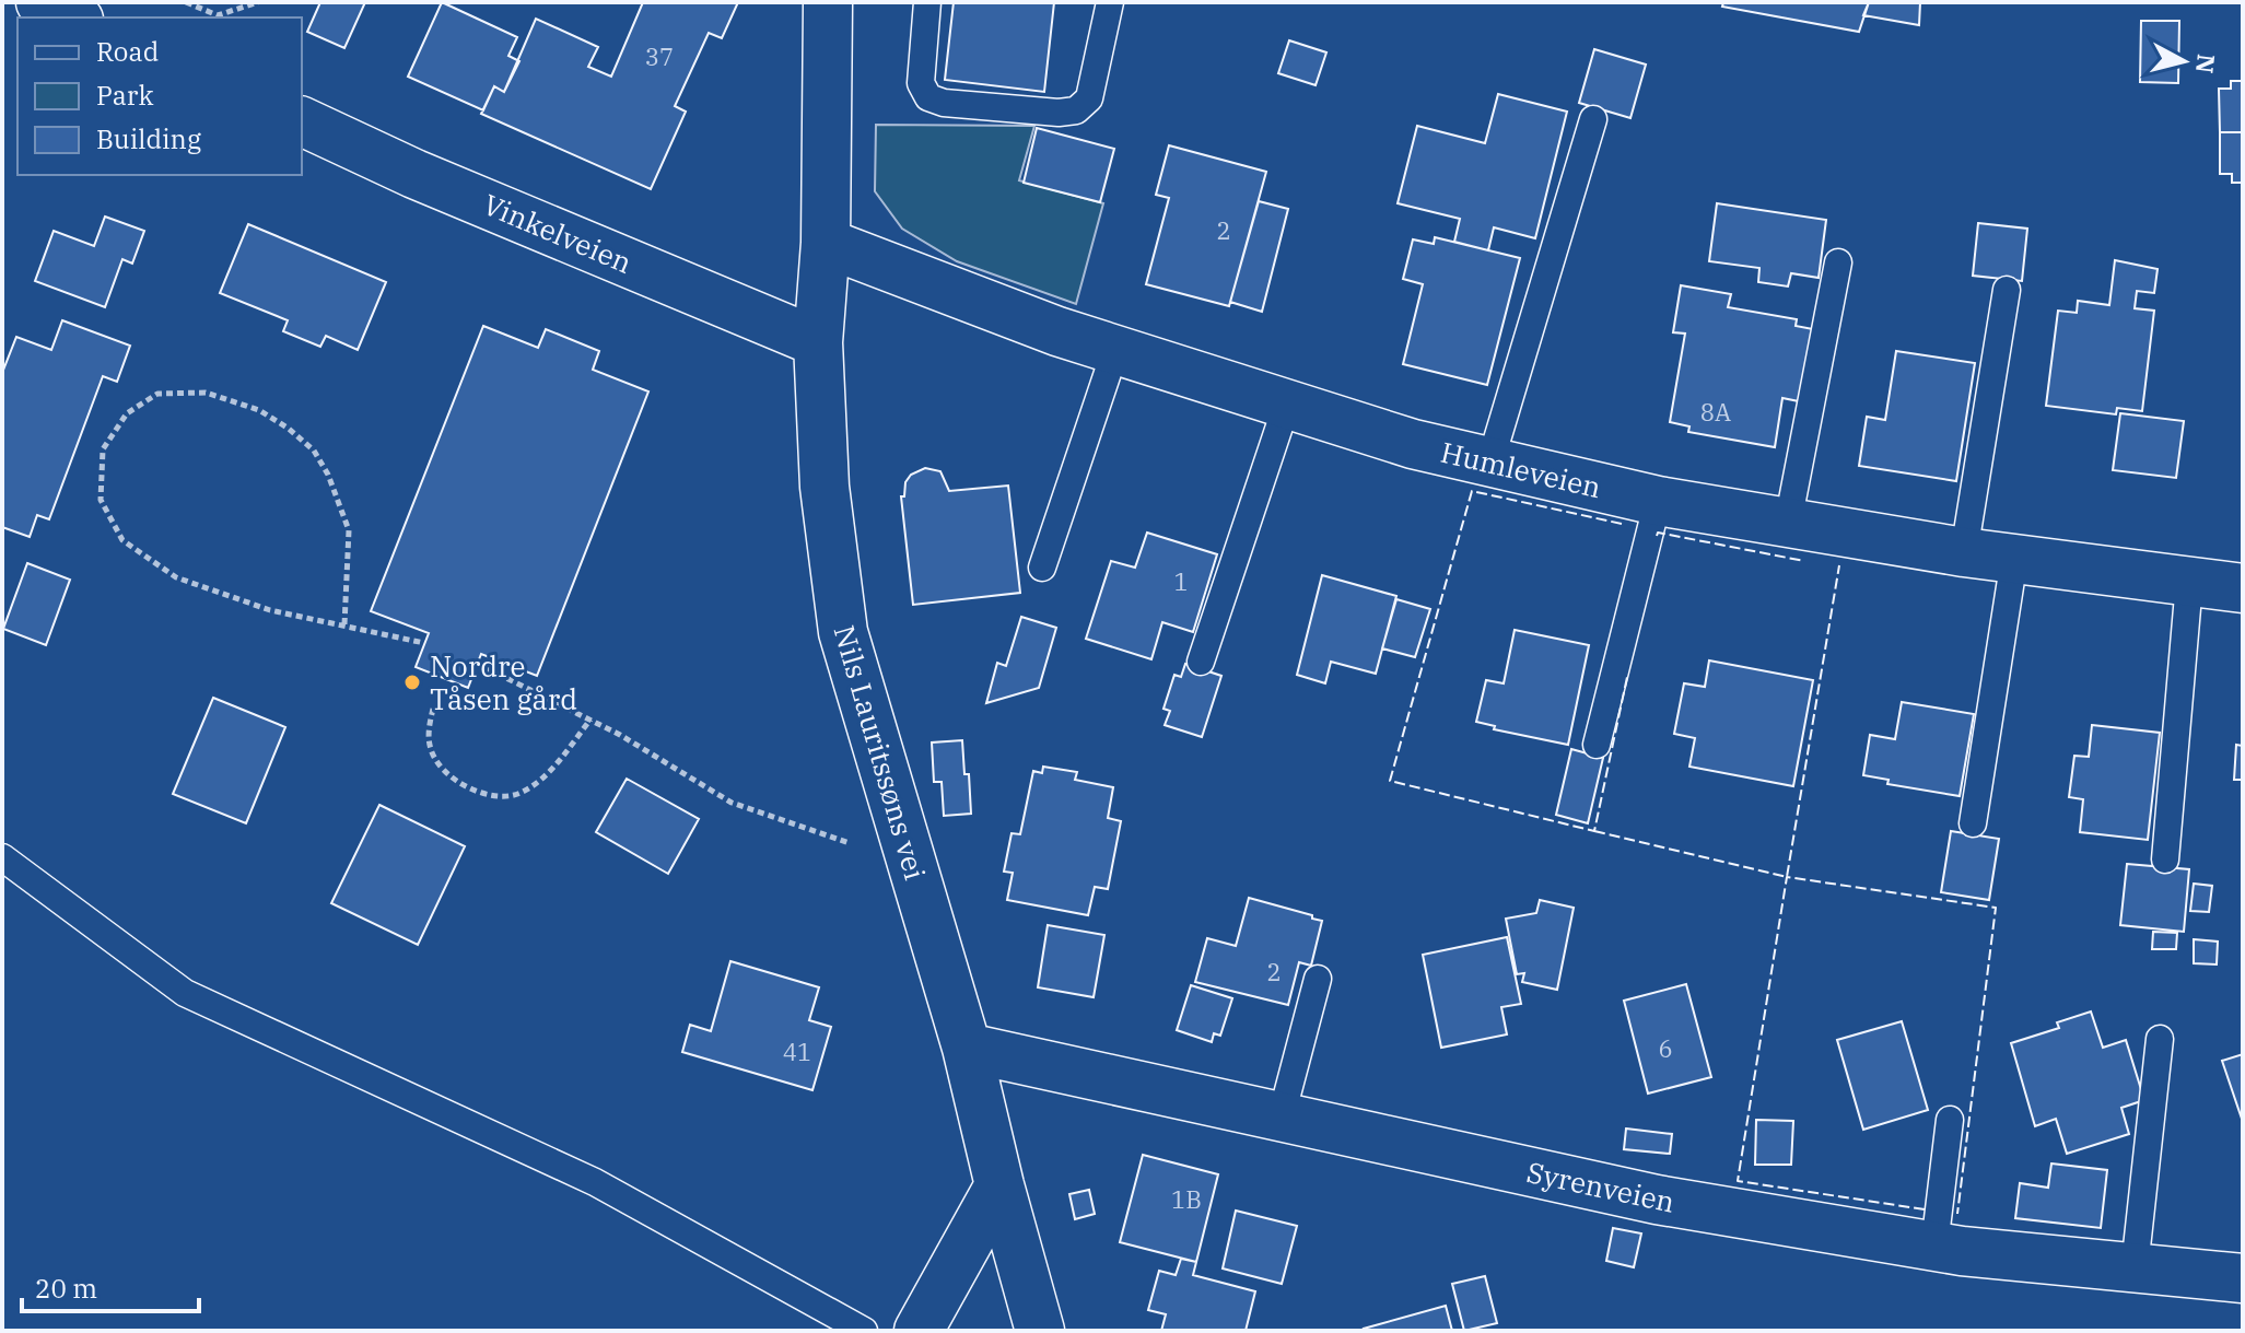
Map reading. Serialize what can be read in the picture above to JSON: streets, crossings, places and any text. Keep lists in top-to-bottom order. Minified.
{"streets":{"street":["Vinkelveien","Humleveien","Nils Lauritssøns vei","Syrenveien"]},"crossings":[["Vinkelveien","Nils Lauritssøns vei"],["Humleveien","Nils Lauritssøns vei"],["Nils Lauritssøns vei","Syrenveien"]],"places":["Nordre Tåsen gård"],"house_numbers":["37","2","8A","1","2","6","41","1B"],"legend":["Road","Park","Building"],"scale_bar":"20 m","north":"right"}
